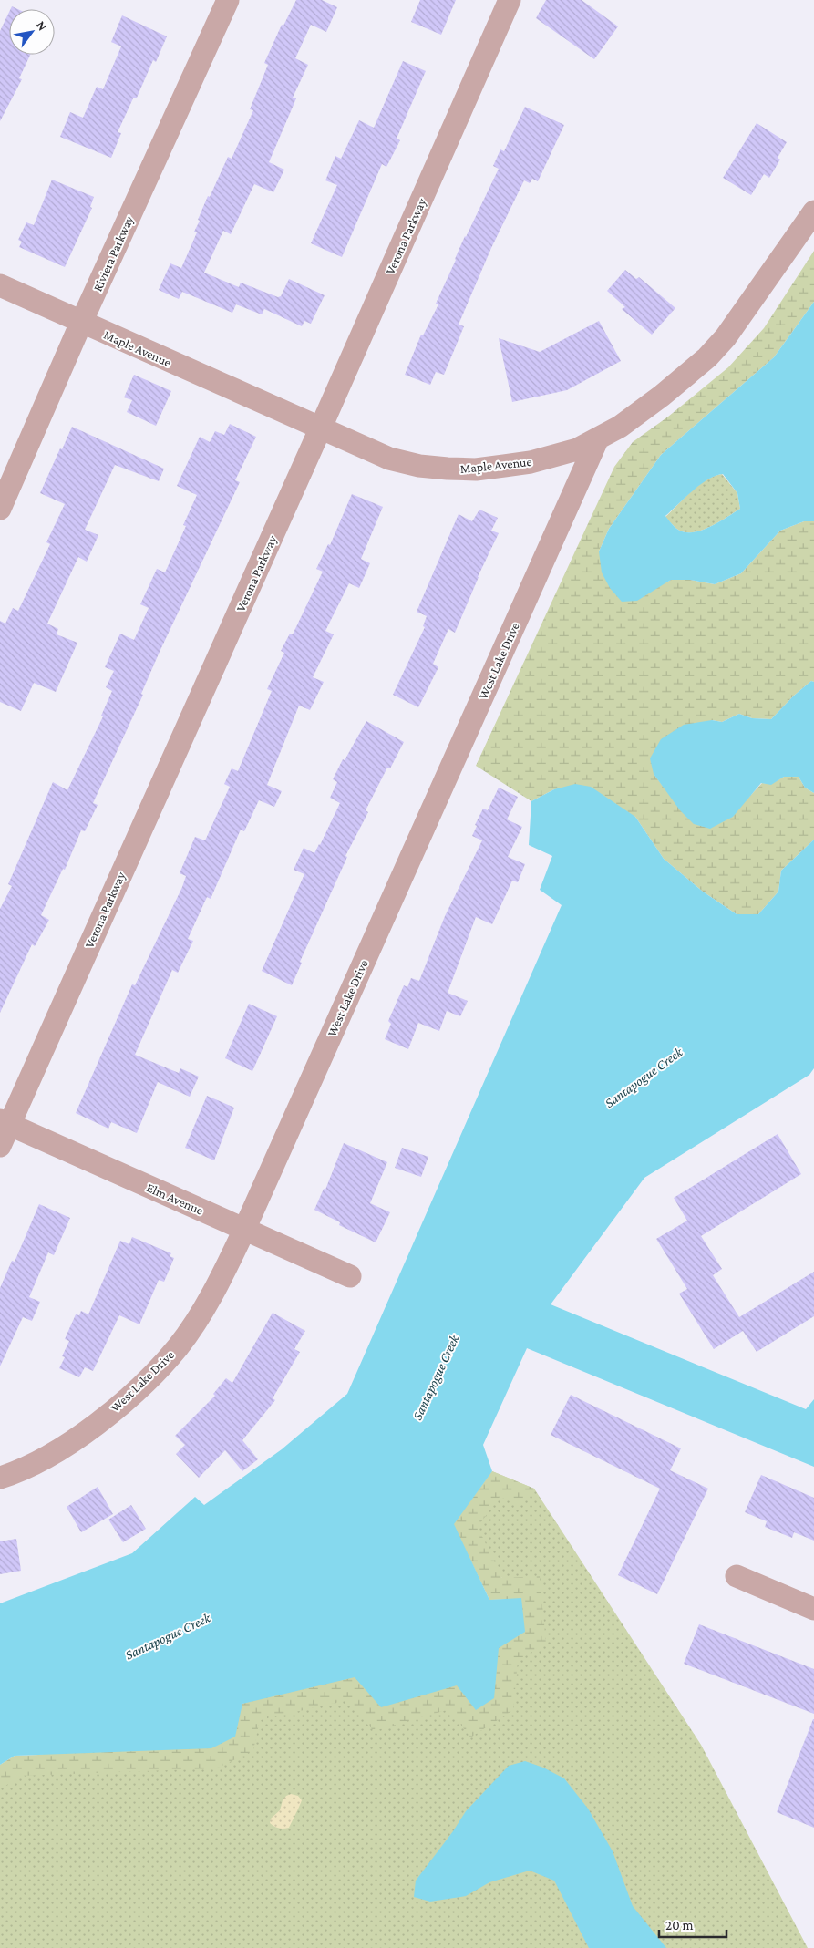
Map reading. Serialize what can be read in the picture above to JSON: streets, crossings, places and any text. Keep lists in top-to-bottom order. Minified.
{"streets":{"street":["Verona Parkway","Riviera Parkway","Maple Avenue","West Lake Drive","Elm Avenue"]},"crossings":[["Verona Parkway","Maple Avenue"],["Verona Parkway","Elm Avenue"],["Riviera Parkway","Maple Avenue"],["Maple Avenue","West Lake Drive"],["West Lake Drive","Elm Avenue"]],"water":["Santapogue Creek"],"scale_bar":"20 m","north":"top right"}
